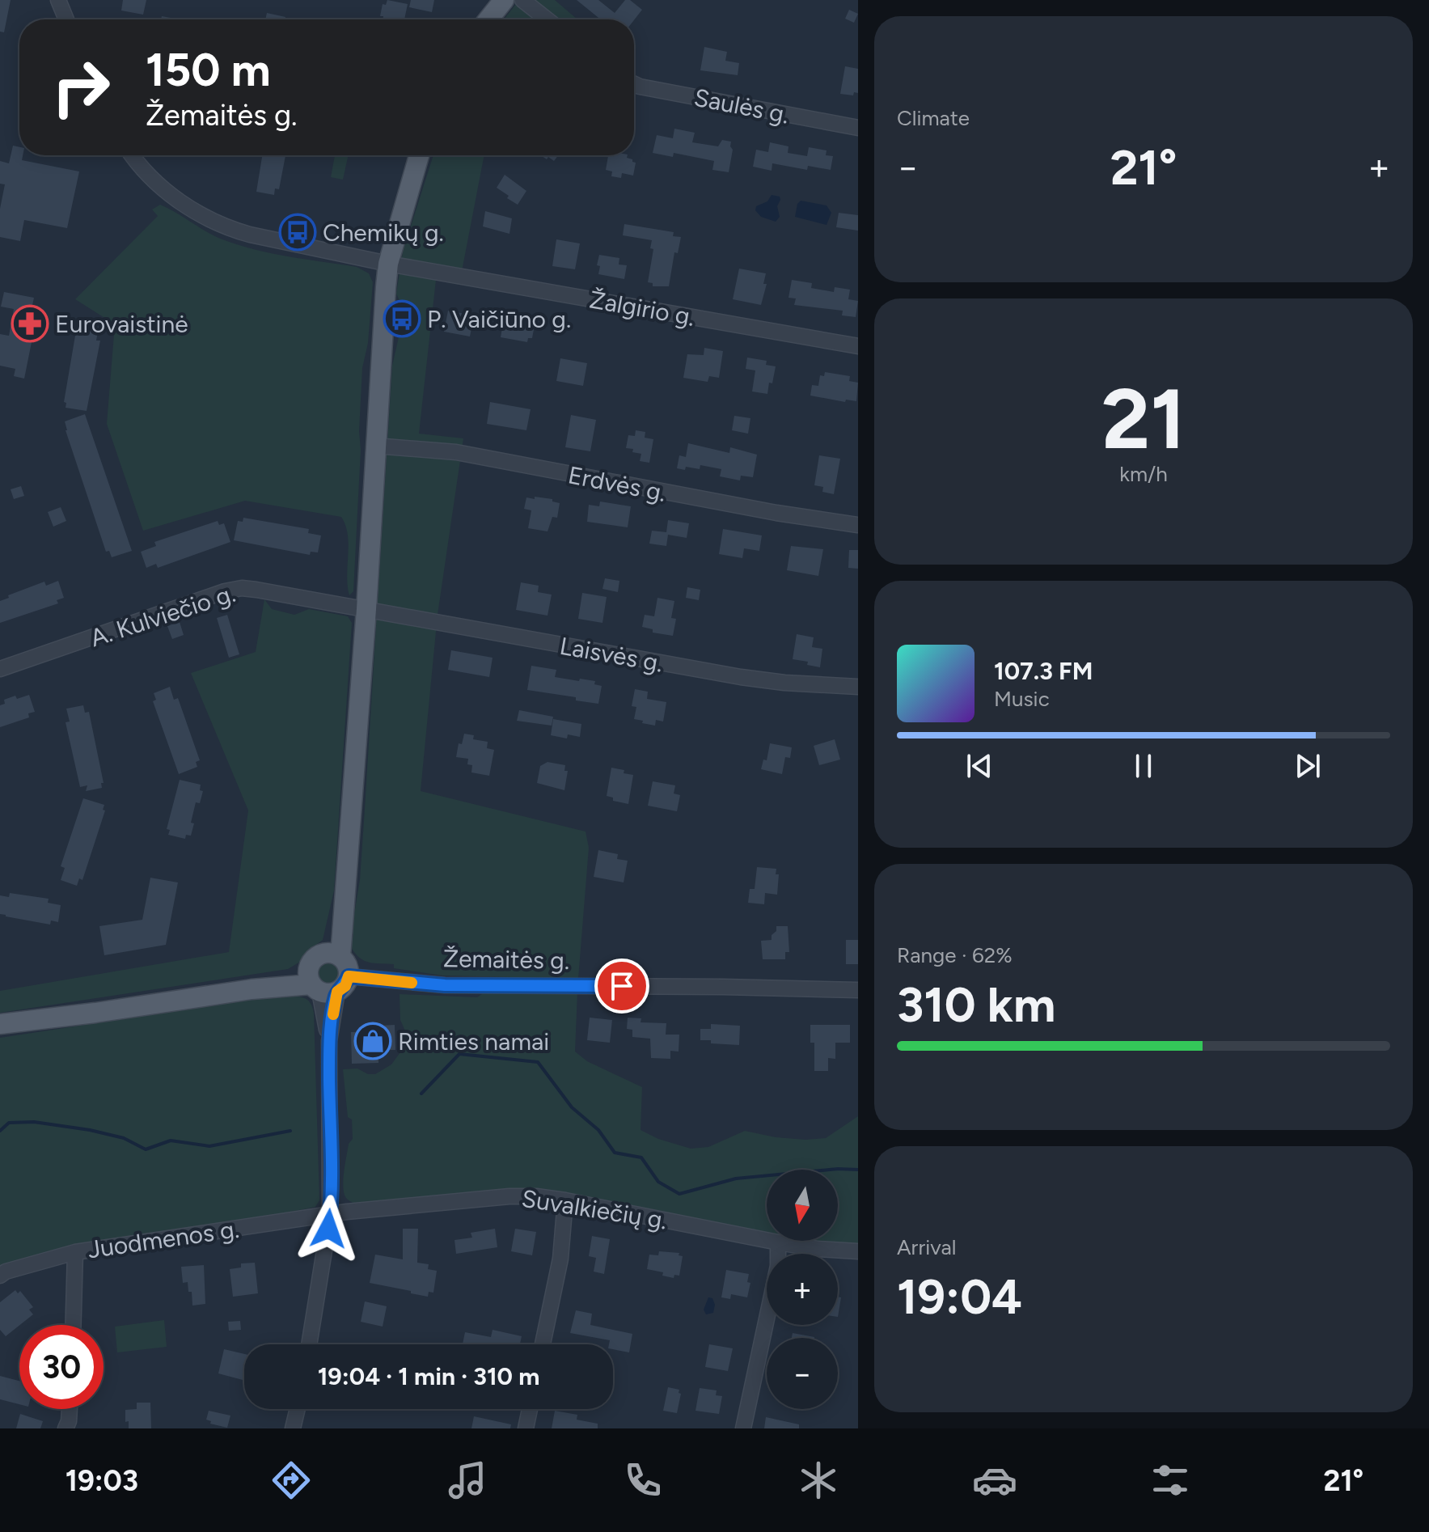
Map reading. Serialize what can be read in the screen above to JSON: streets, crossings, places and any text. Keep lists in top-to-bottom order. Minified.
{"streets":{"main road":["Žemaitės g."],"street":["Saulės g.","Žalgirio g.","Erdvės g.","A. Kulviečio g.","Laisvės g.","Suvalkiečių g.","Juodmenos g."]},"crossings":[["A. Kulviečio g.","Laisvės g."],["Suvalkiečių g.","Juodmenos g."]],"places":{"bus stop":["Chemikų g.","P. Vaičiūno g."],"pharmacy":["Eurovaistinė"],"shop":["Rimties namai"]},"north":"bottom","page":{"tile":["Climate",["21","km/h"],["Range · 62%","310 km"],["Arrival","19:04"]],"turn":["150 m","Žemaitės g."],"heat":["−","21°","+"],"song":["107.3 FM","Music"],"map_buttons":["+","−"],"limit":"30","trip":"19:04 · 1 min · 310 m","tabs":["19:03","21°"]}}
